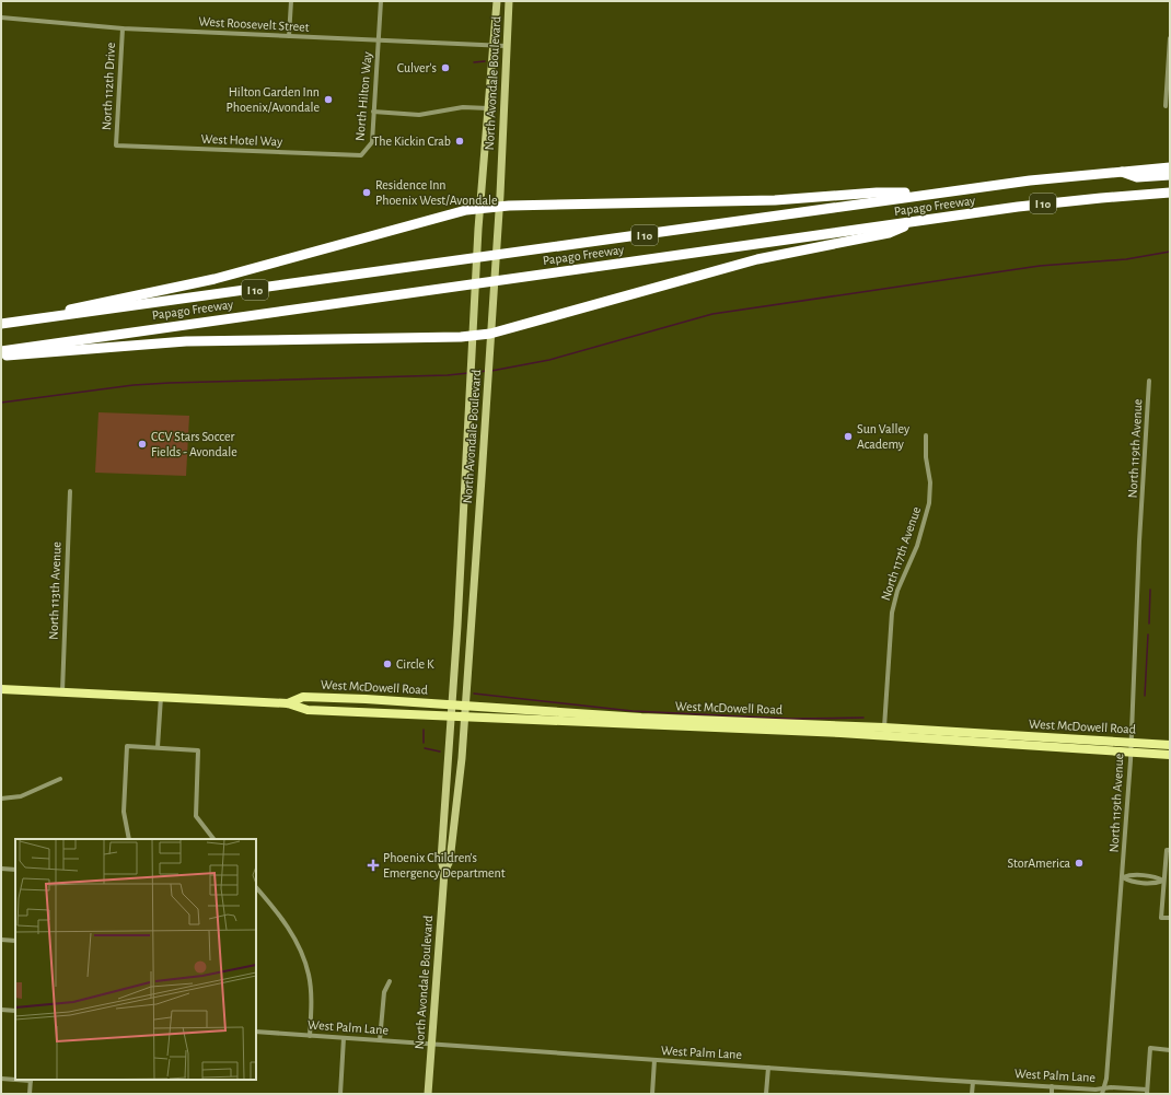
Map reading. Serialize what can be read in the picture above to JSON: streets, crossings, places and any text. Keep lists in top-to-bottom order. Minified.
{"streets":{"highway":["I 10","Papago Freeway"],"main road":["North Avondale Boulevard","West McDowell Road"],"street":["West Roosevelt Street","North 112th Drive","North Hilton Way","West Hotel Way","North 119th Avenue","North 117th Avenue","North 113th Avenue","West Palm Lane"]},"crossings":[["West Roosevelt Street","North Avondale Boulevard"],["West Roosevelt Street","North 112th Drive"],["West Roosevelt Street","North Hilton Way"],["North Avondale Boulevard","West McDowell Road"],["North Avondale Boulevard","West Palm Lane"],["North 112th Drive","West Hotel Way"],["North Hilton Way","West Hotel Way"],["North 119th Avenue","West McDowell Road"],["North 119th Avenue","West Palm Lane"],["North 117th Avenue","West McDowell Road"],["North 113th Avenue","West McDowell Road"]],"places":{"other":["Culver's","Hilton Garden Inn Phoenix/Avondale","The Kickin Crab","Residence Inn Phoenix West/Avondale","Sun Valley Academy","CCV Stars Soccer Fields - Avondale","Circle K","StorAmerica"],"health":["Phoenix Children’s Emergency Department"]}}
